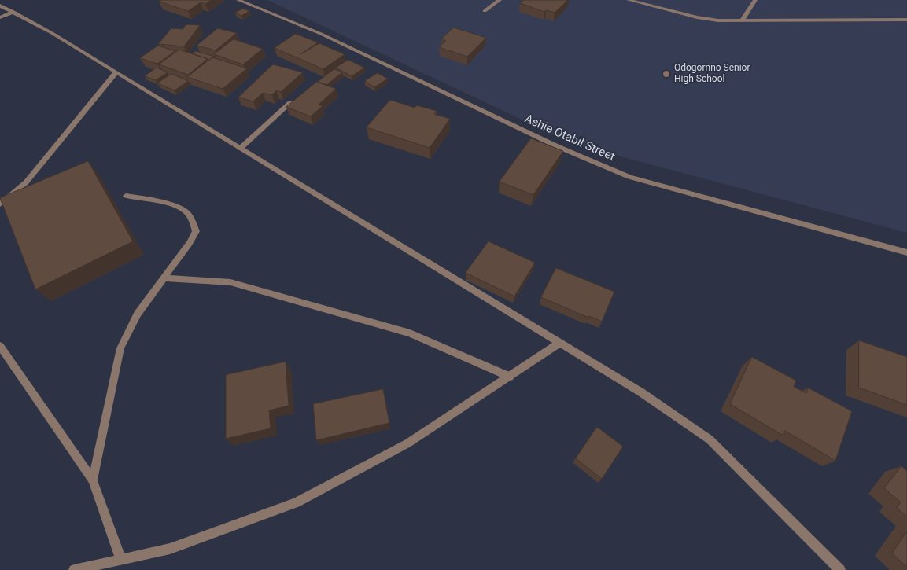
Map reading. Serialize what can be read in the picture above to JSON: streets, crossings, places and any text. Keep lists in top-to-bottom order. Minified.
{"streets":{"street":["Ashie Otabil Street"]},"places":["Odogornno Senior High School"]}
